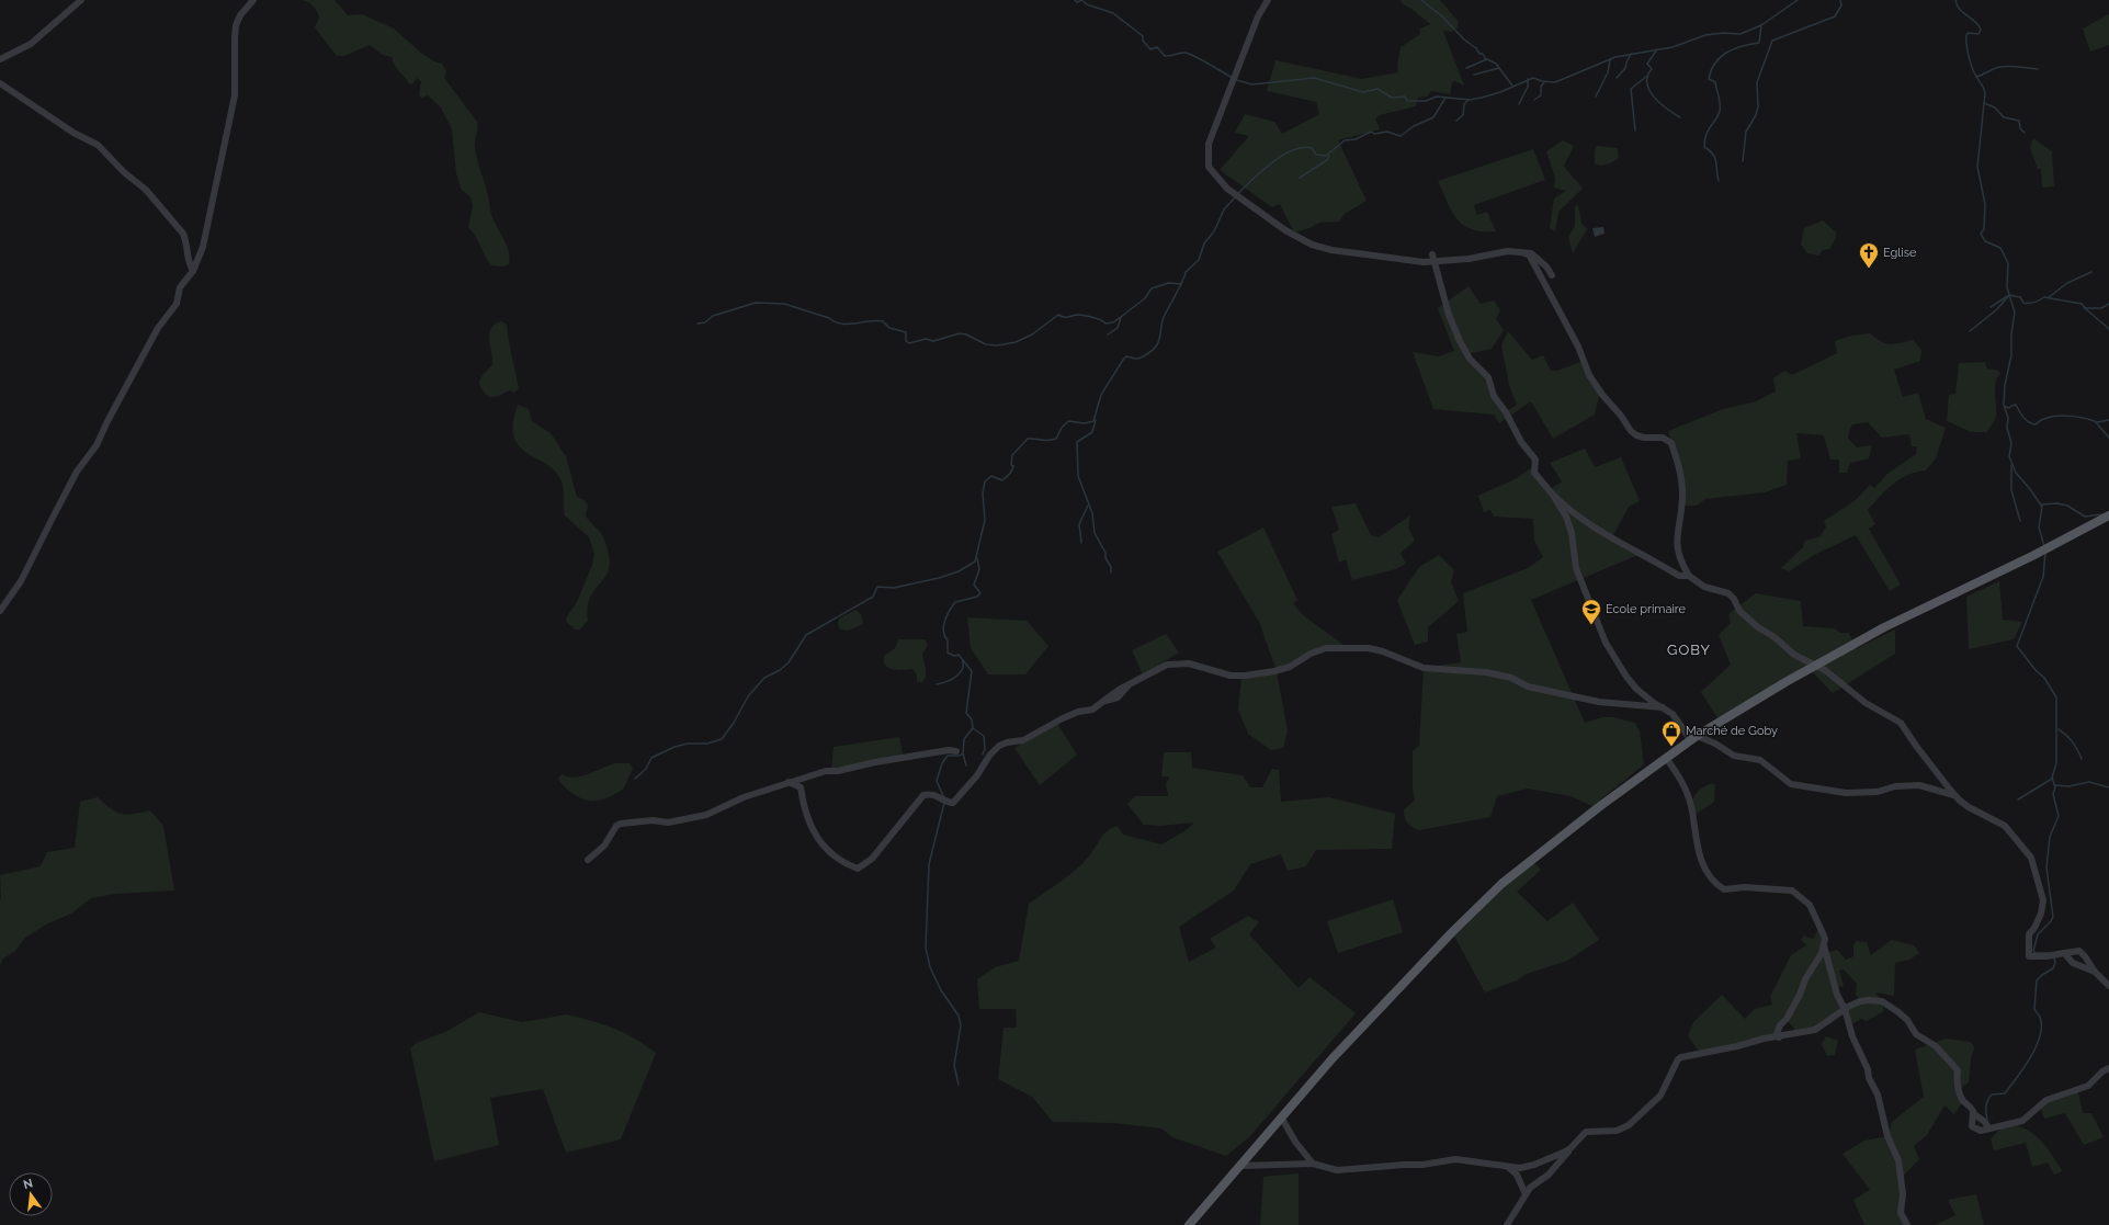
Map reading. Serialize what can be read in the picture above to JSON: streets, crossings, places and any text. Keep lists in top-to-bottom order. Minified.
{"districts":["GOBY"],"places":{"church":["Eglise"],"school or university":["Ecole primaire"],"shop":["Marché de Goby"]},"north":"top"}
